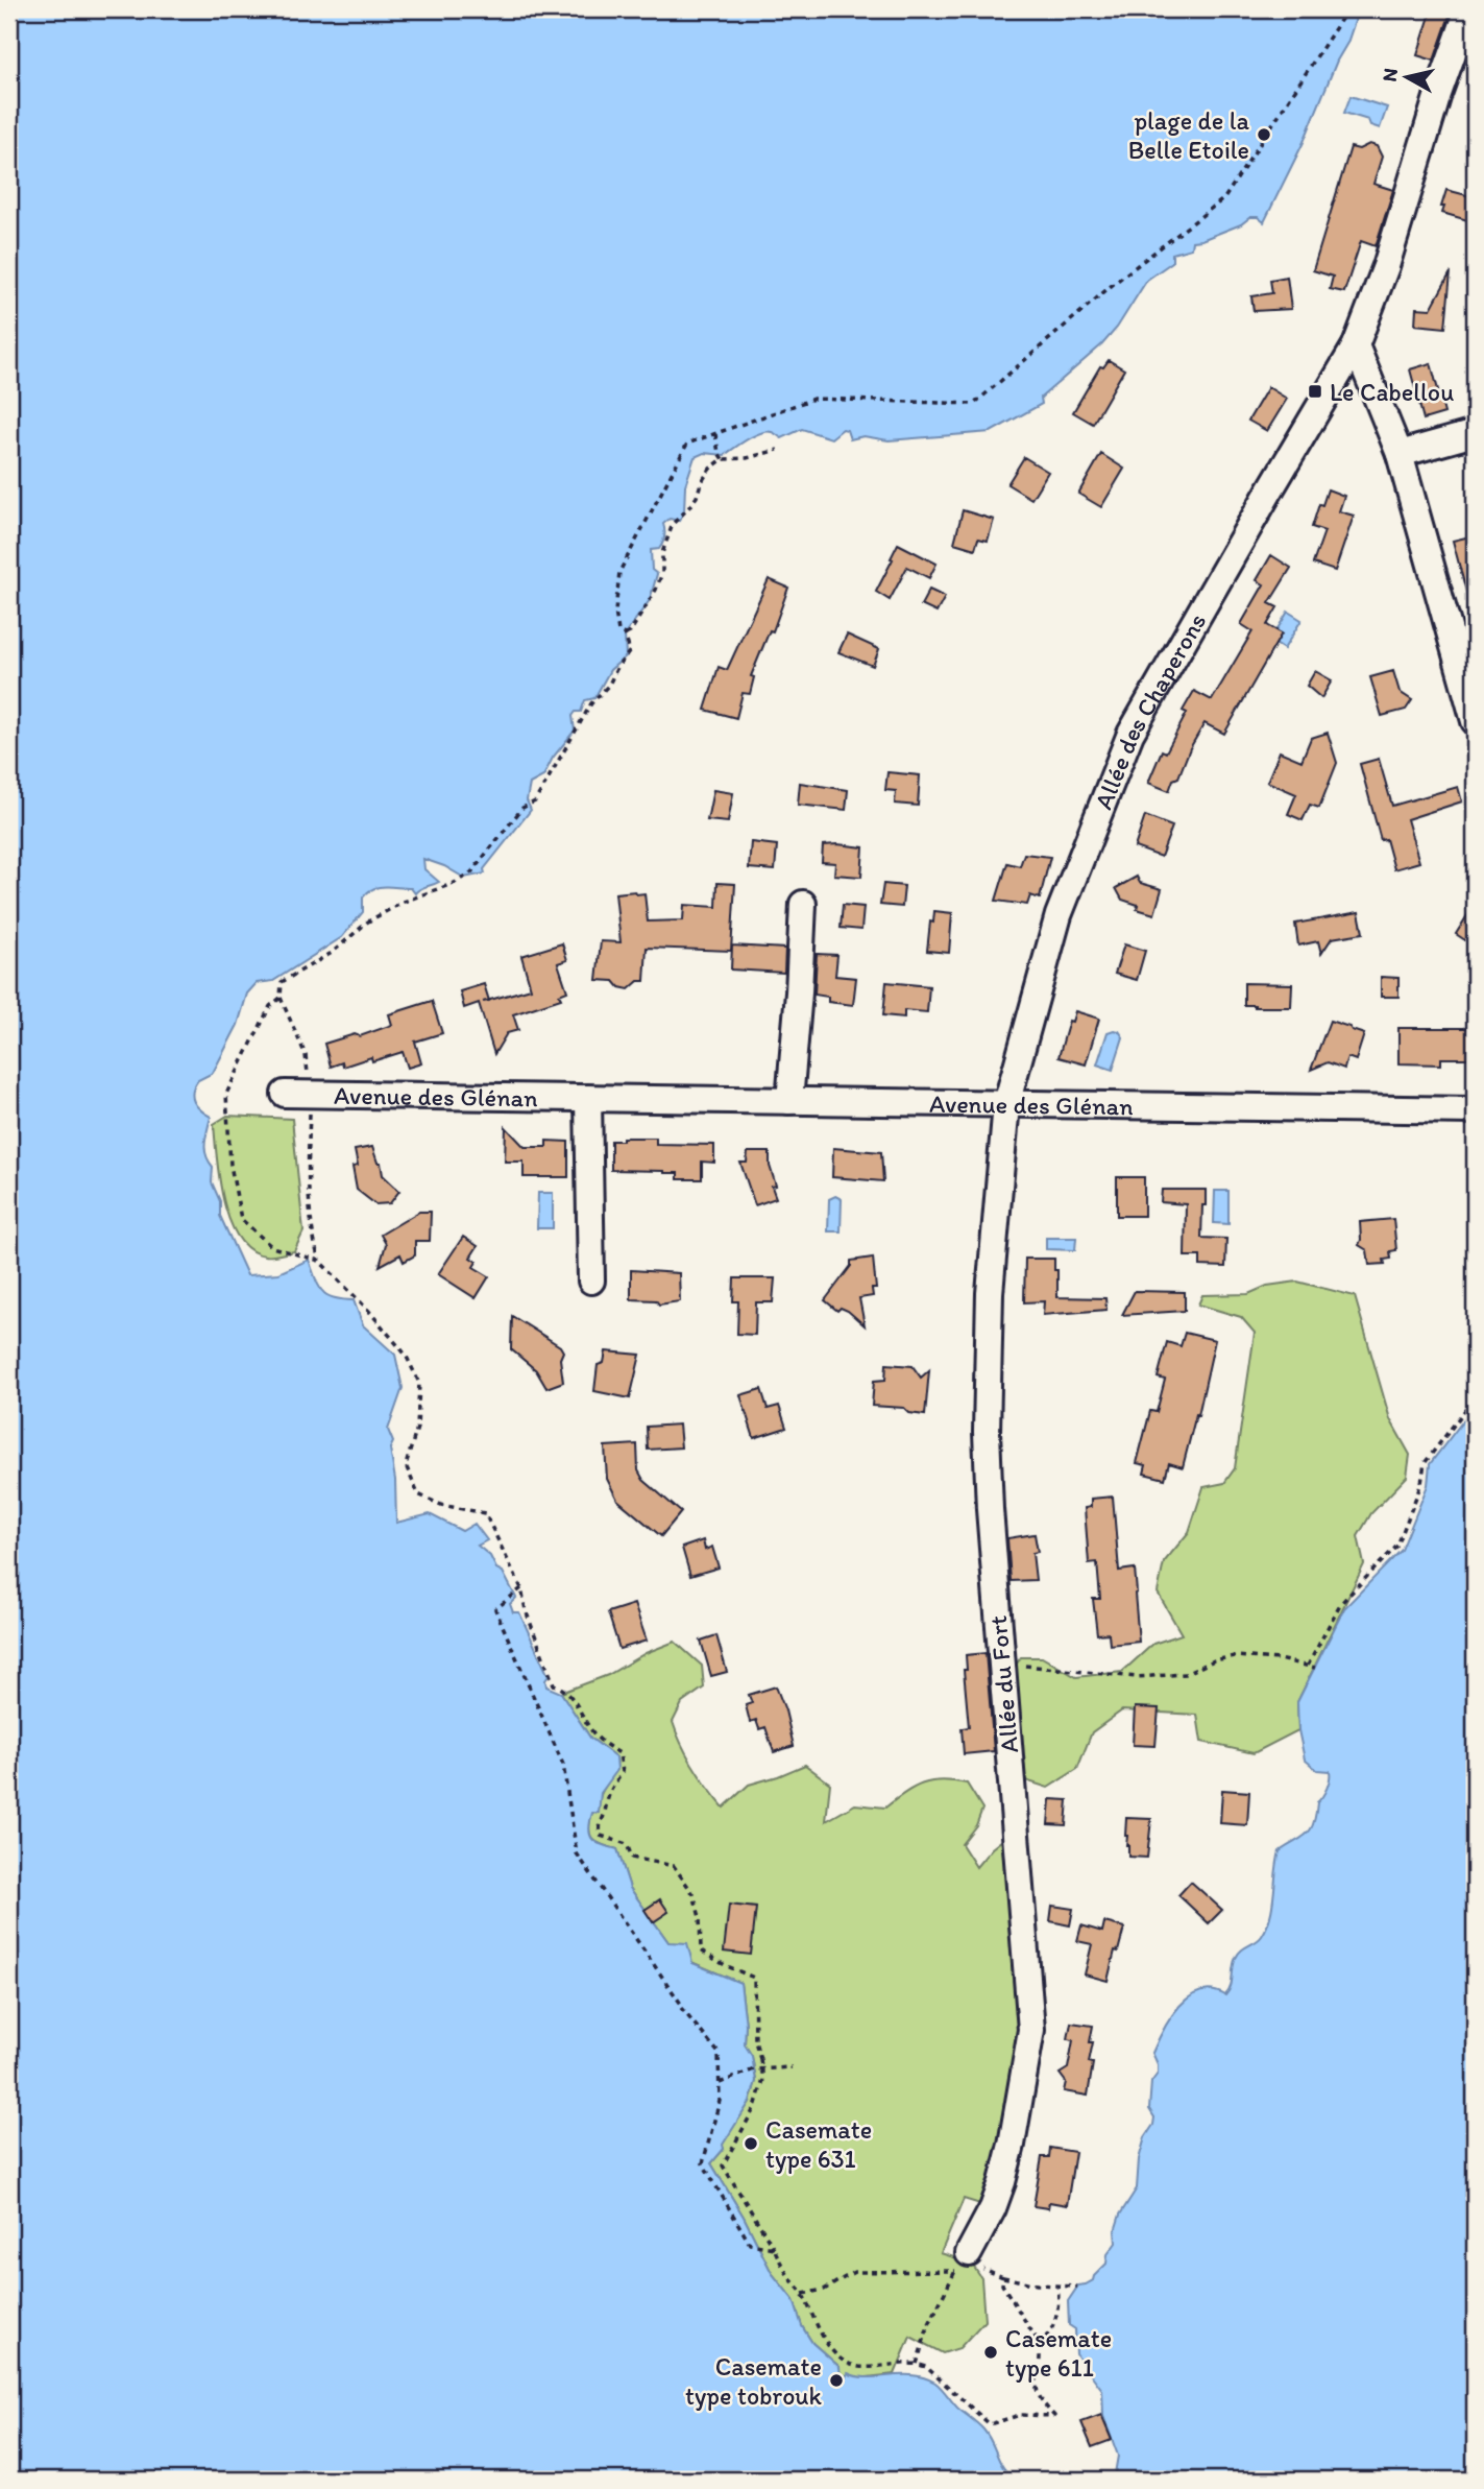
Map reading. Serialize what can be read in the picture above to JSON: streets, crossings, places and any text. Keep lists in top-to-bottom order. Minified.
{"streets":{"street":["Allée des Chaperons","Avenue des Glénan","Allée du Fort"]},"crossings":[["Allée des Chaperons","Avenue des Glénan"],["Allée des Chaperons","Allée du Fort"],["Avenue des Glénan","Allée du Fort"]],"places":{"other":["plage de la Belle Etoile","Casemate type 631","Casemate type 611","Casemate type tobrouk"],"transit":["Le Cabellou"]},"north":"left"}
